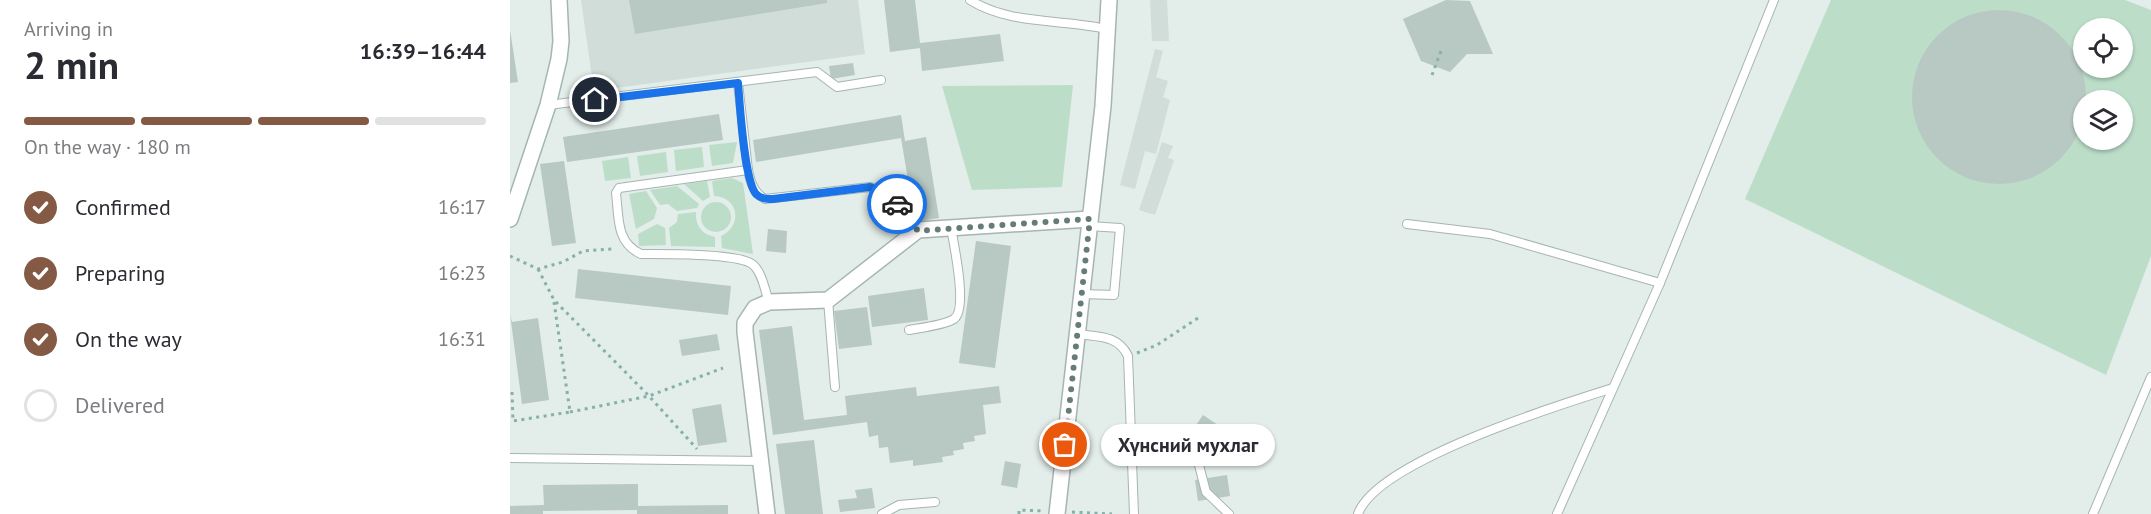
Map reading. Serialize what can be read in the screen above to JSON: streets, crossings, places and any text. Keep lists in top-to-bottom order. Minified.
{"places":["Хүнсний мухлаг"],"page":{"heading":["2 min","Arriving in","16:39–16:44"],"bar":"On the way · 180 m","list":[["Confirmed","16:17"],["Preparing","16:23"],["On the way","16:31"],"Delivered"],"bubble":"Хүнсний мухлаг"}}
